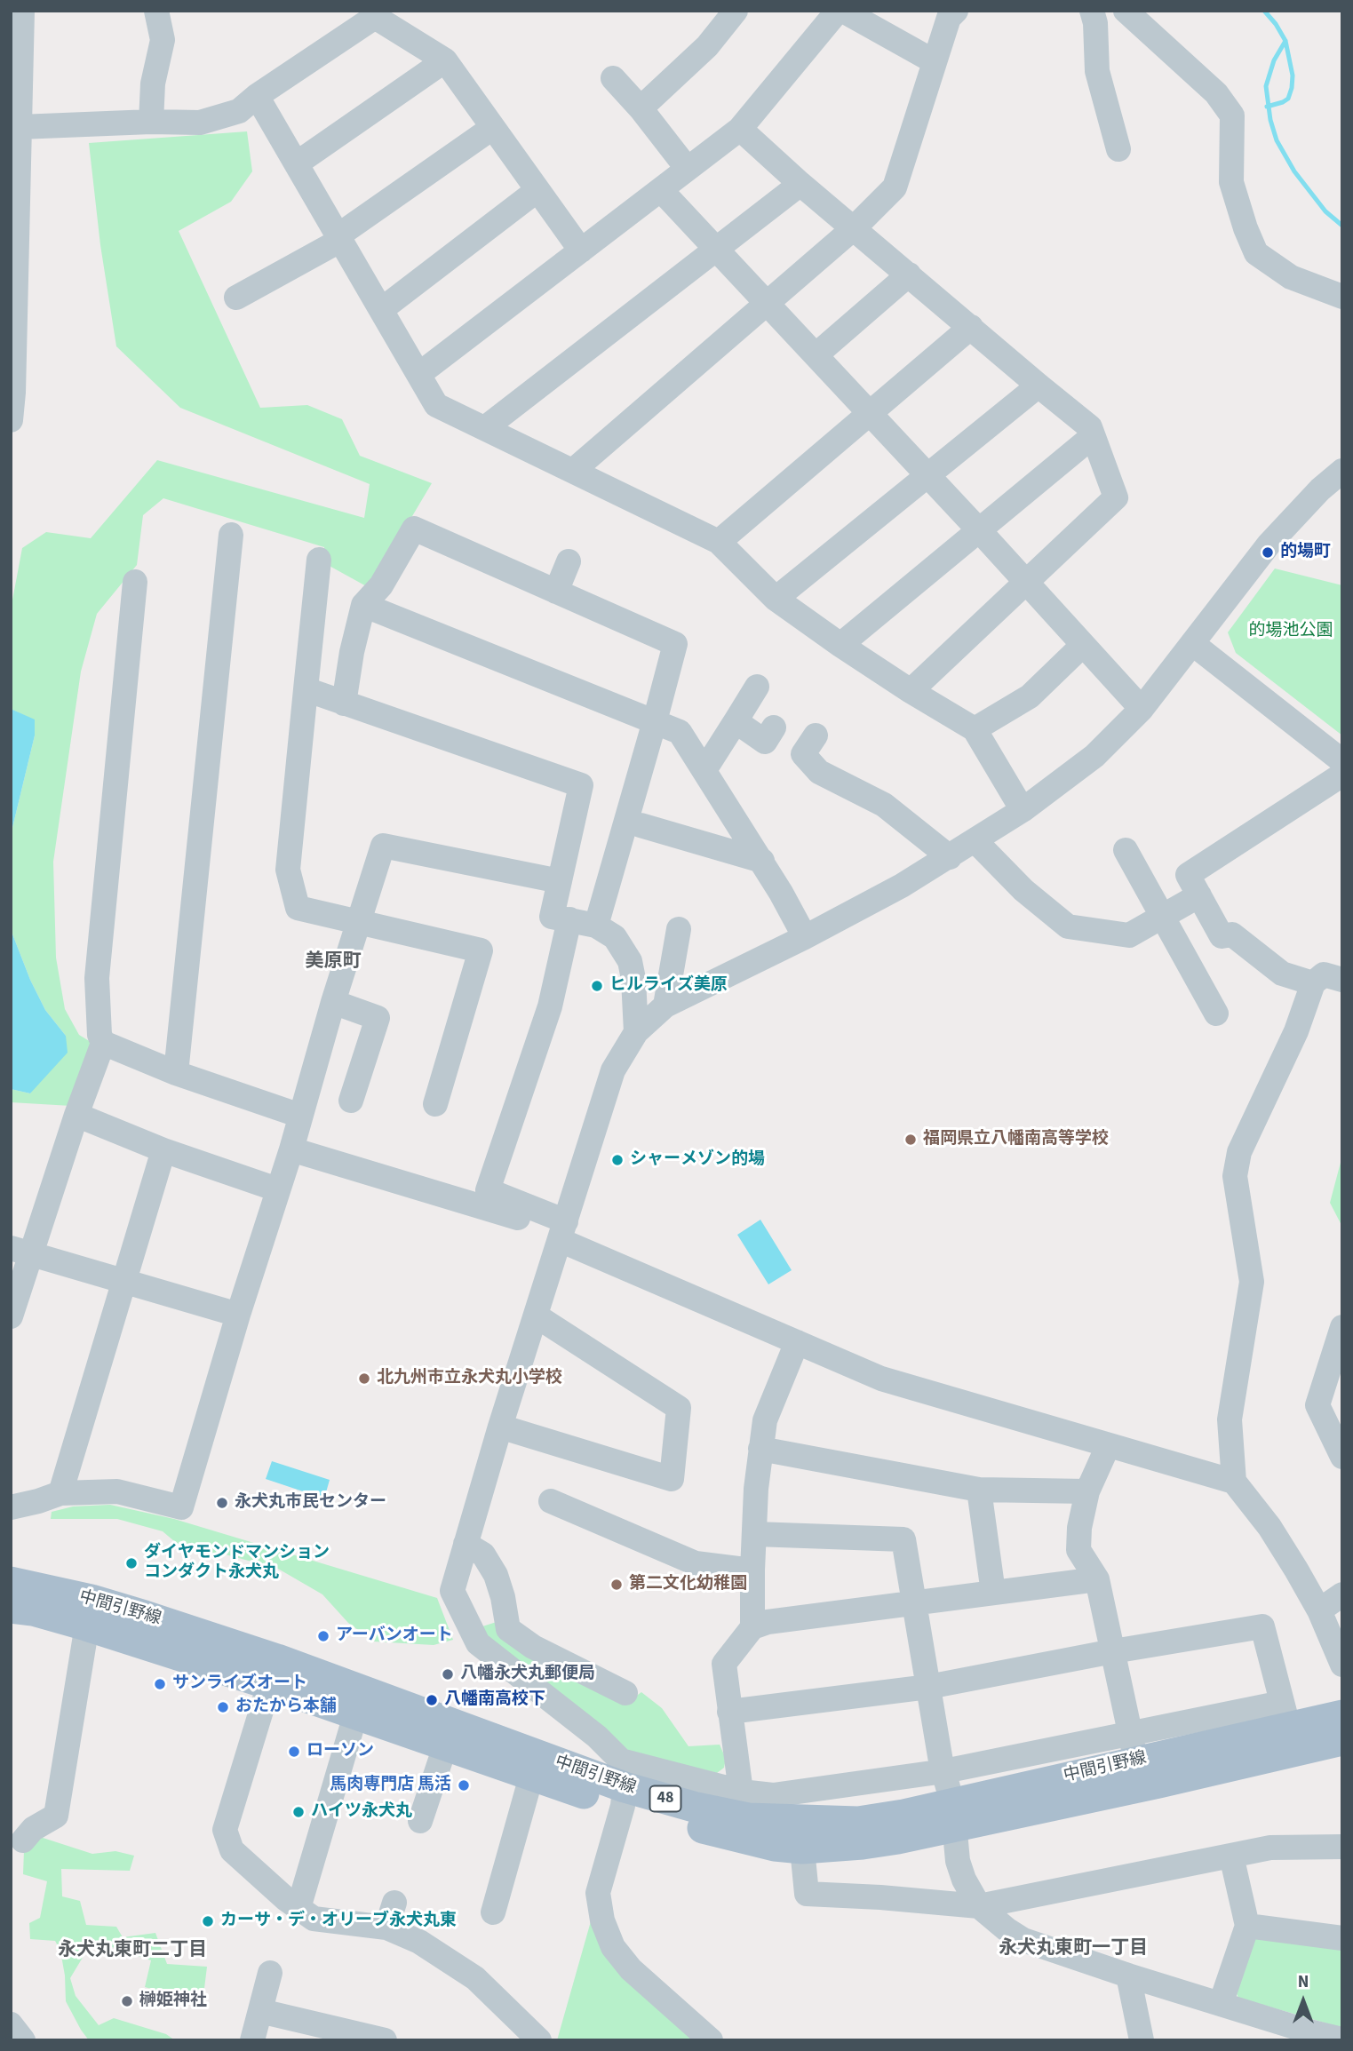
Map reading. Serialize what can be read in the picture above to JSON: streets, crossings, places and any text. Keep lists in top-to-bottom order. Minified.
{"streets":{"main road":["中間引野線","48"]},"districts":["美原町","永犬丸東町一丁目","永犬丸東町二丁目"],"parks":["的場池公園"],"places":["的場町","ヒルライズ美原","福岡県立八幡南高等学校","シャーメゾン的場","北九州市立永犬丸小学校","永犬丸市民センター","ダイヤモンドマンション コンダクト永犬丸","第二文化幼稚園","アーバンオート","八幡永犬丸郵便局","サンライズオート","八幡南高校下","おたから本舗","ローソン","馬肉専門店 馬活","ハイツ永犬丸","カーサ・デ・オリーブ永犬丸東","榊姫神社"],"north":"top"}
